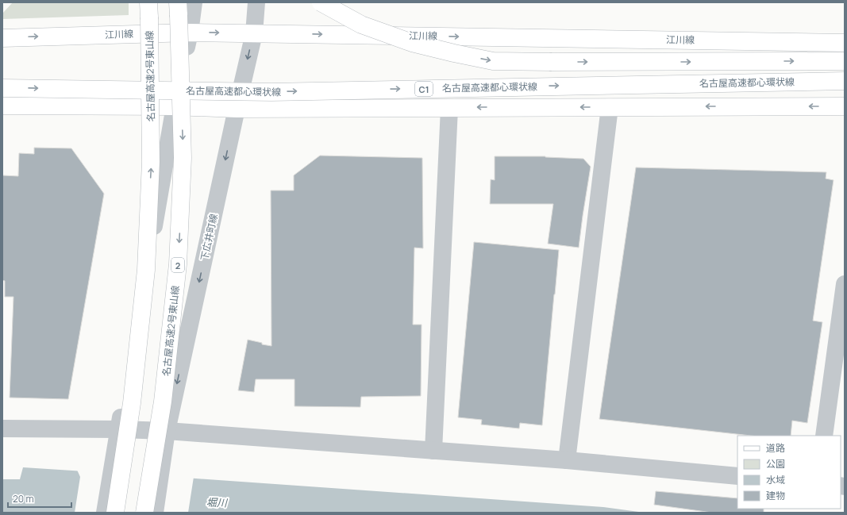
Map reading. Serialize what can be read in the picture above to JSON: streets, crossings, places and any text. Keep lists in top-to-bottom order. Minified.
{"streets":{"main road":["江川線","名古屋高速2号東山線","名古屋高速都心環状線","C1","2"],"street":["下広井町線"]},"crossings":[["江川線","下広井町線"],["名古屋高速都心環状線","下広井町線"]],"water":["堀川"],"legend":["道路","公園","水域","建物"],"scale_bar":"20 m"}
